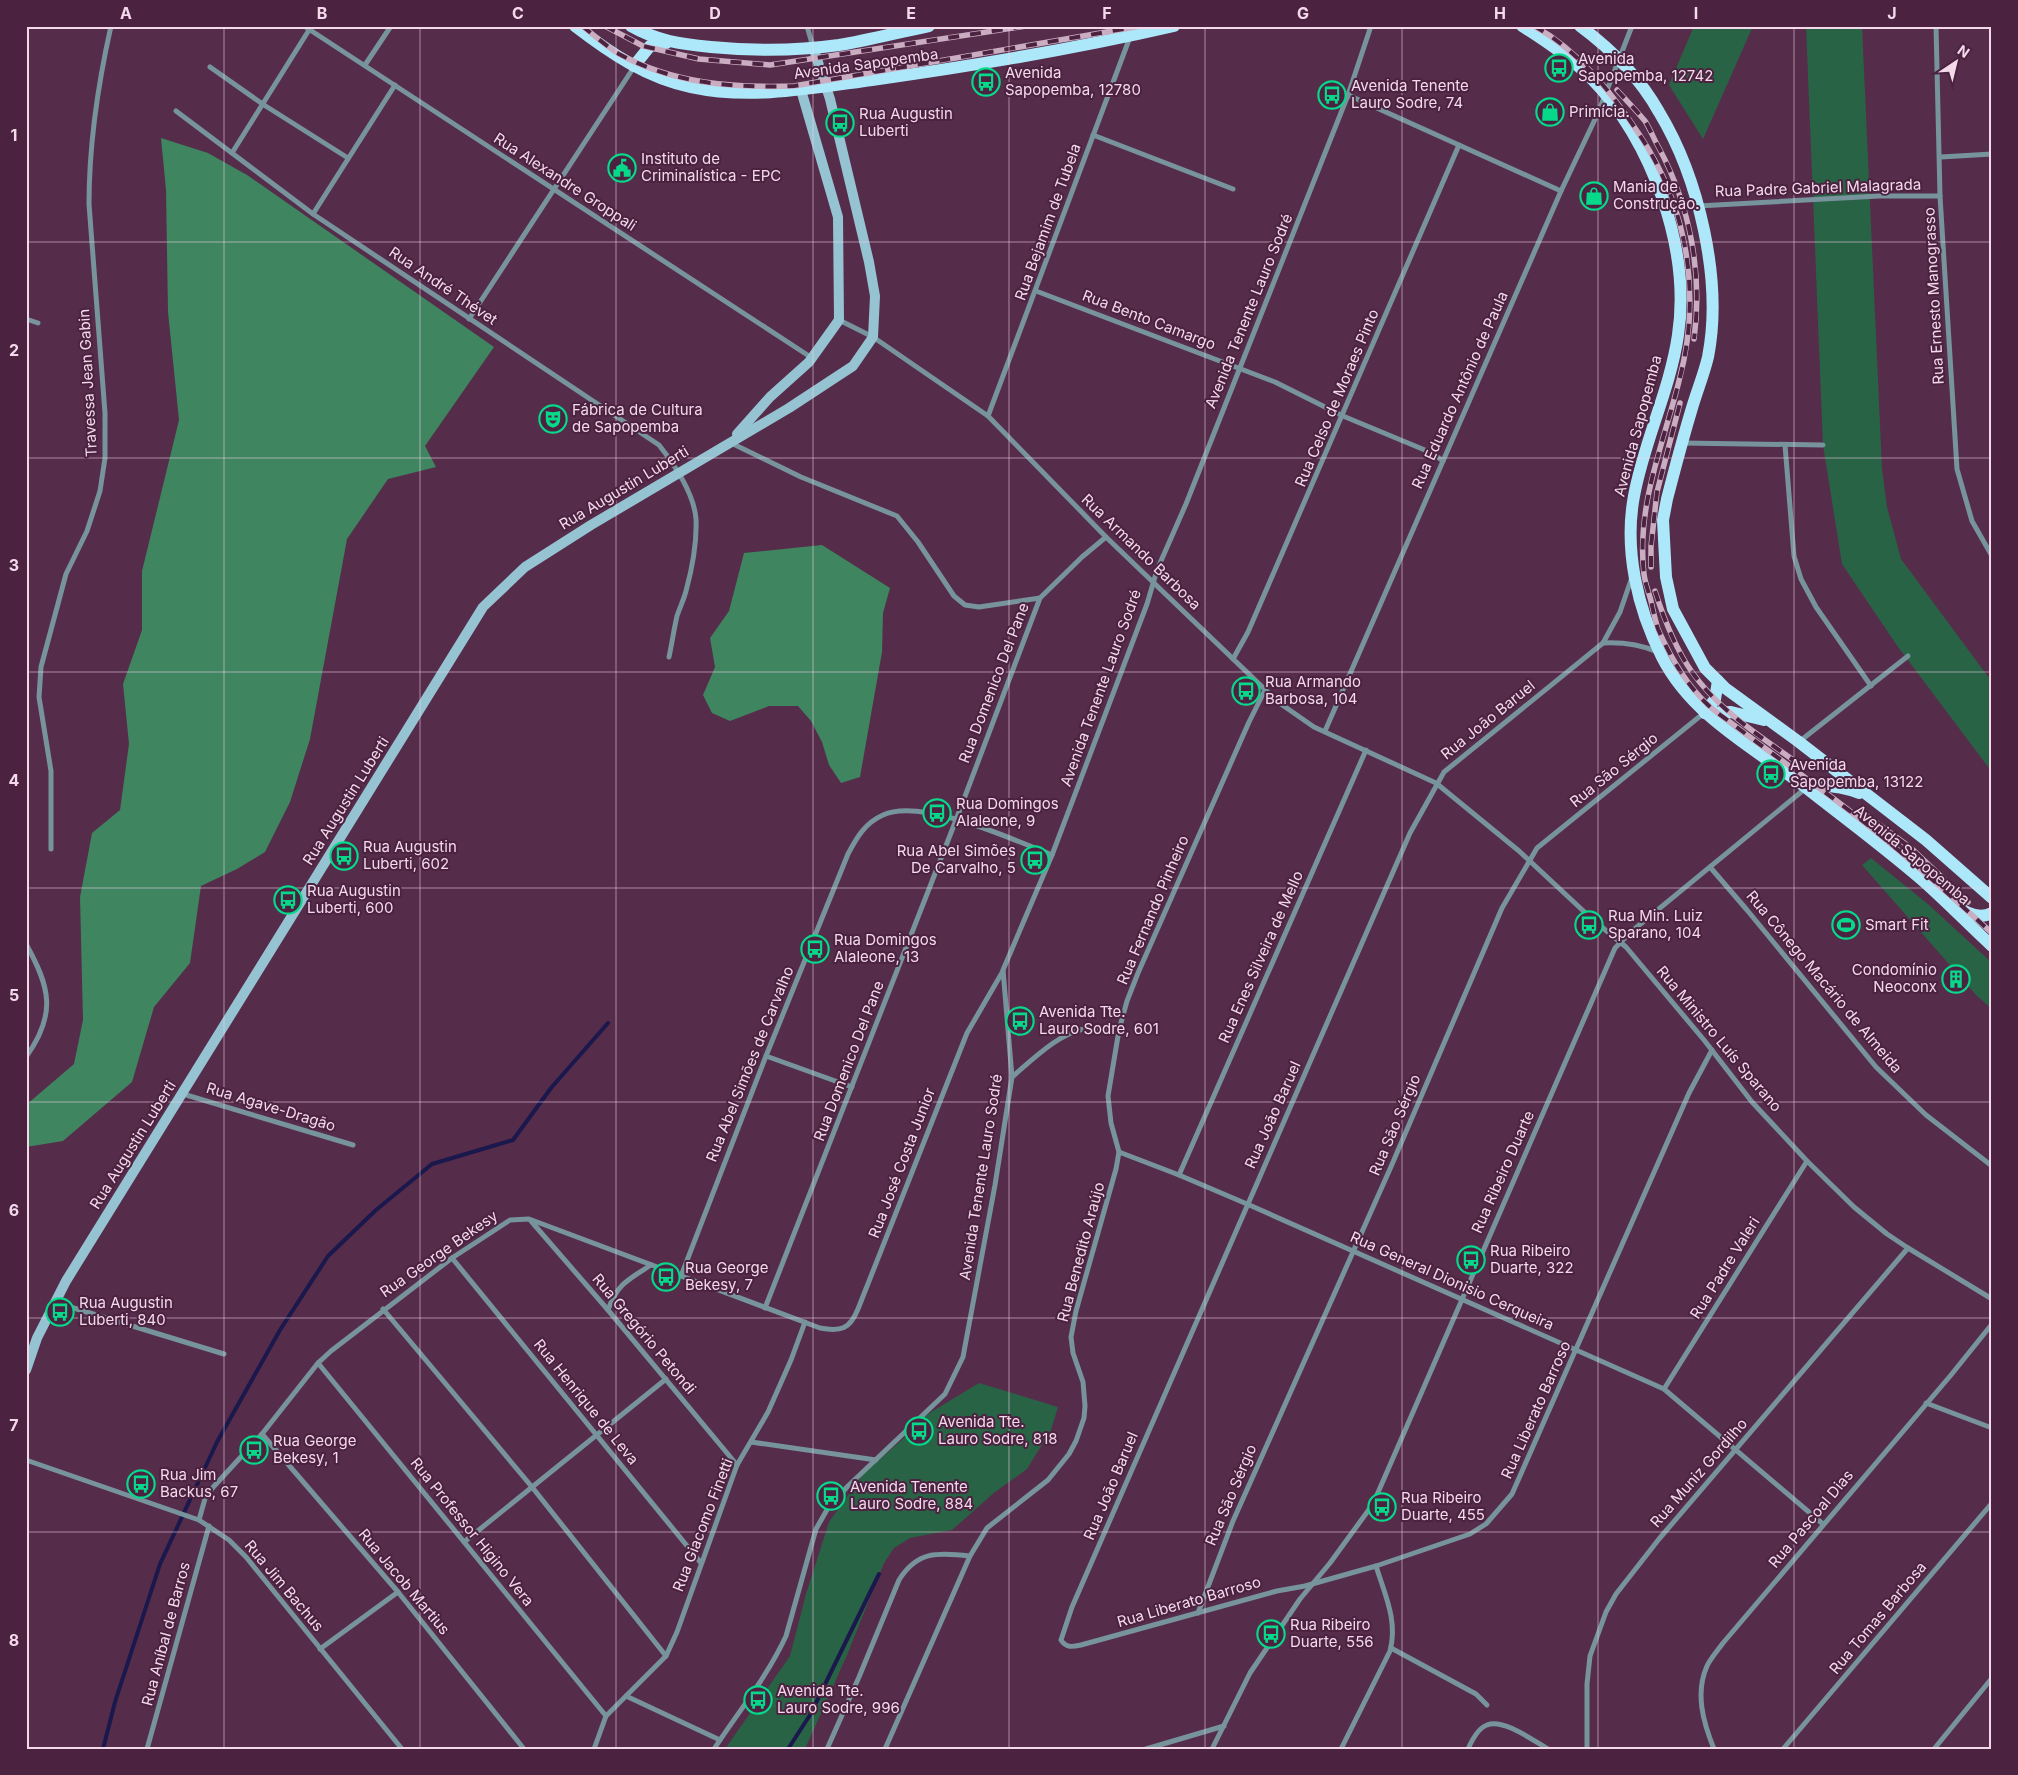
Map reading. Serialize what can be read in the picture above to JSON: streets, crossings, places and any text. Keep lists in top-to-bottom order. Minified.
{"streets":{"main road":["Avenida Sapopemba"],"street":["Rua Alexandre Groppali","Rua Padre Gabriel Malagrada","Rua Bejamim de Tubela","Rua André Thévet","Rua Ernesto Manograsso","Avenida Tenente Lauro Sodré","Rua Bento Camargo","Travessa Jean Gabin","Rua Eduardo Antônio de Paula","Rua Celso de Moraes Pinto","Rua Augustin Luberti","Rua Armando Barbosa","Rua Domenico Del Pane","Rua João Baruel","Rua São Sérgio","Rua Fernando Pinheiro","Rua Enes Silveira de Mello","Rua Cônego Macário de Almeida","Rua Ministro Luís Sparano","Rua Abel Simões de Carvalho","Rua Agave-Dragão","Rua José Costa Junior","Rua Ribeiro Duarte","Rua Benedito Araújo","Rua George Bekesy","Rua Padre Valeri","Rua General Dionisio Cerqueira","Rua Gregório Petondi","Rua Henrique de Leva","Rua Liberato Barroso","Rua Muniz Gordilho","Rua Pascoal Dias","Rua Giacomo Finetti","Rua Professor Higino Vera","Rua Jacob Martius","Rua Jim Bachus","Rua Tomas Barbosa","Rua Aníbal de Barros"]},"crossings":[["Avenida Sapopemba","Rua Padre Gabriel Malagrada"],["Avenida Sapopemba","Rua Bejamim de Tubela"],["Avenida Sapopemba","Rua Eduardo Antônio de Paula"],["Avenida Sapopemba","Rua João Baruel"],["Avenida Sapopemba","Rua São Sérgio"],["Avenida Sapopemba","Rua Ribeiro Duarte"],["Rua Alexandre Groppali","Rua Augustin Luberti"],["Rua Padre Gabriel Malagrada","Rua Ernesto Manograsso"],["Rua Bejamim de Tubela","Rua Bento Camargo"],["Rua Bejamim de Tubela","Rua Armando Barbosa"],["Rua André Thévet","Rua Augustin Luberti"],["Avenida Tenente Lauro Sodré","Rua Bento Camargo"],["Avenida Tenente Lauro Sodré","Rua Armando Barbosa"],["Avenida Tenente Lauro Sodré","Rua Abel Simões de Carvalho"],["Avenida Tenente Lauro Sodré","Rua José Costa Junior"],["Rua Bento Camargo","Rua Eduardo Antônio de Paula"],["Rua Bento Camargo","Rua Celso de Moraes Pinto"],["Rua Eduardo Antônio de Paula","Rua Armando Barbosa"],["Rua Celso de Moraes Pinto","Rua Armando Barbosa"],["Rua Augustin Luberti","Rua Armando Barbosa"],["Rua Augustin Luberti","Rua Agave-Dragão"],["Rua Armando Barbosa","Rua Domenico Del Pane"],["Rua Armando Barbosa","Rua João Baruel"],["Rua Armando Barbosa","Rua Fernando Pinheiro"],["Rua Armando Barbosa","Rua Enes Silveira de Mello"],["Rua Armando Barbosa","Rua Ministro Luís Sparano"],["Rua Domenico Del Pane","Rua Abel Simões de Carvalho"],["Rua João Baruel","Rua Ministro Luís Sparano"],["Rua João Baruel","Rua General Dionisio Cerqueira"],["Rua João Baruel","Rua Liberato Barroso"],["Rua São Sérgio","Rua Ministro Luís Sparano"],["Rua São Sérgio","Rua General Dionisio Cerqueira"],["Rua São Sérgio","Rua Liberato Barroso"],["Rua Fernando Pinheiro","Rua Benedito Araújo"],["Rua Enes Silveira de Mello","Rua General Dionisio Cerqueira"],["Rua Cônego Macário de Almeida","Rua Ribeiro Duarte"],["Rua Ministro Luís Sparano","Rua Ribeiro Duarte"],["Rua Ministro Luís Sparano","Rua Padre Valeri"],["Rua Ministro Luís Sparano","Rua Liberato Barroso"],["Rua Ministro Luís Sparano","Rua Muniz Gordilho"],["Rua José Costa Junior","Rua Giacomo Finetti"],["Rua Ribeiro Duarte","Rua General Dionisio Cerqueira"],["Rua Ribeiro Duarte","Rua Liberato Barroso"],["Rua Benedito Araújo","Rua General Dionisio Cerqueira"],["Rua George Bekesy","Rua Gregório Petondi"],["Rua George Bekesy","Rua Henrique de Leva"],["Rua George Bekesy","Rua Professor Higino Vera"],["Rua George Bekesy","Rua Jacob Martius"],["Rua George Bekesy","Rua Jim Bachus"],["Rua Padre Valeri","Rua General Dionisio Cerqueira"],["Rua General Dionisio Cerqueira","Rua Liberato Barroso"],["Rua General Dionisio Cerqueira","Rua Muniz Gordilho"],["Rua General Dionisio Cerqueira","Rua Pascoal Dias"],["Rua Gregório Petondi","Rua Giacomo Finetti"],["Rua Henrique de Leva","Rua Giacomo Finetti"],["Rua Jim Bachus","Rua Aníbal de Barros"]],"places":{"bus stop":["Avenida Sapopemba, 12742","Avenida Sapopemba, 12780","Avenida Tenente Lauro Sodre, 74","Rua Augustin Luberti","Rua Armando Barbosa, 104","Avenida Sapopemba, 13122","Rua Domingos Alaleone, 9","Rua Augustin Luberti, 602","Rua Abel Simões De Carvalho, 5","Rua Augustin Luberti, 600","Rua Min. Luiz Sparano, 104","Rua Domingos Alaleone, 13","Avenida Tte. Lauro Sodre, 601","Rua Ribeiro Duarte, 322","Rua George Bekesy, 7","Rua Augustin Luberti, 840","Avenida Tte. Lauro Sodre, 818","Rua George Bekesy, 1","Rua Jim Backus, 67","Avenida Tenente Lauro Sodre, 884","Rua Ribeiro Duarte, 455","Rua Ribeiro Duarte, 556","Avenida Tte. Lauro Sodre, 996"],"shop":["Primícia.","Mania de Construção."],"public building":["Instituto de Criminalística - EPC"],"theatre":["Fábrica de Cultura de Sapopemba"],"sports":["Smart Fit"],"building":["Condomínio Neoconx"]},"north":"top right","grid":{"columns":["A","B","C","D","E","F","G","H","I","J"],"rows":["1","2","3","4","5","6","7","8"]}}
